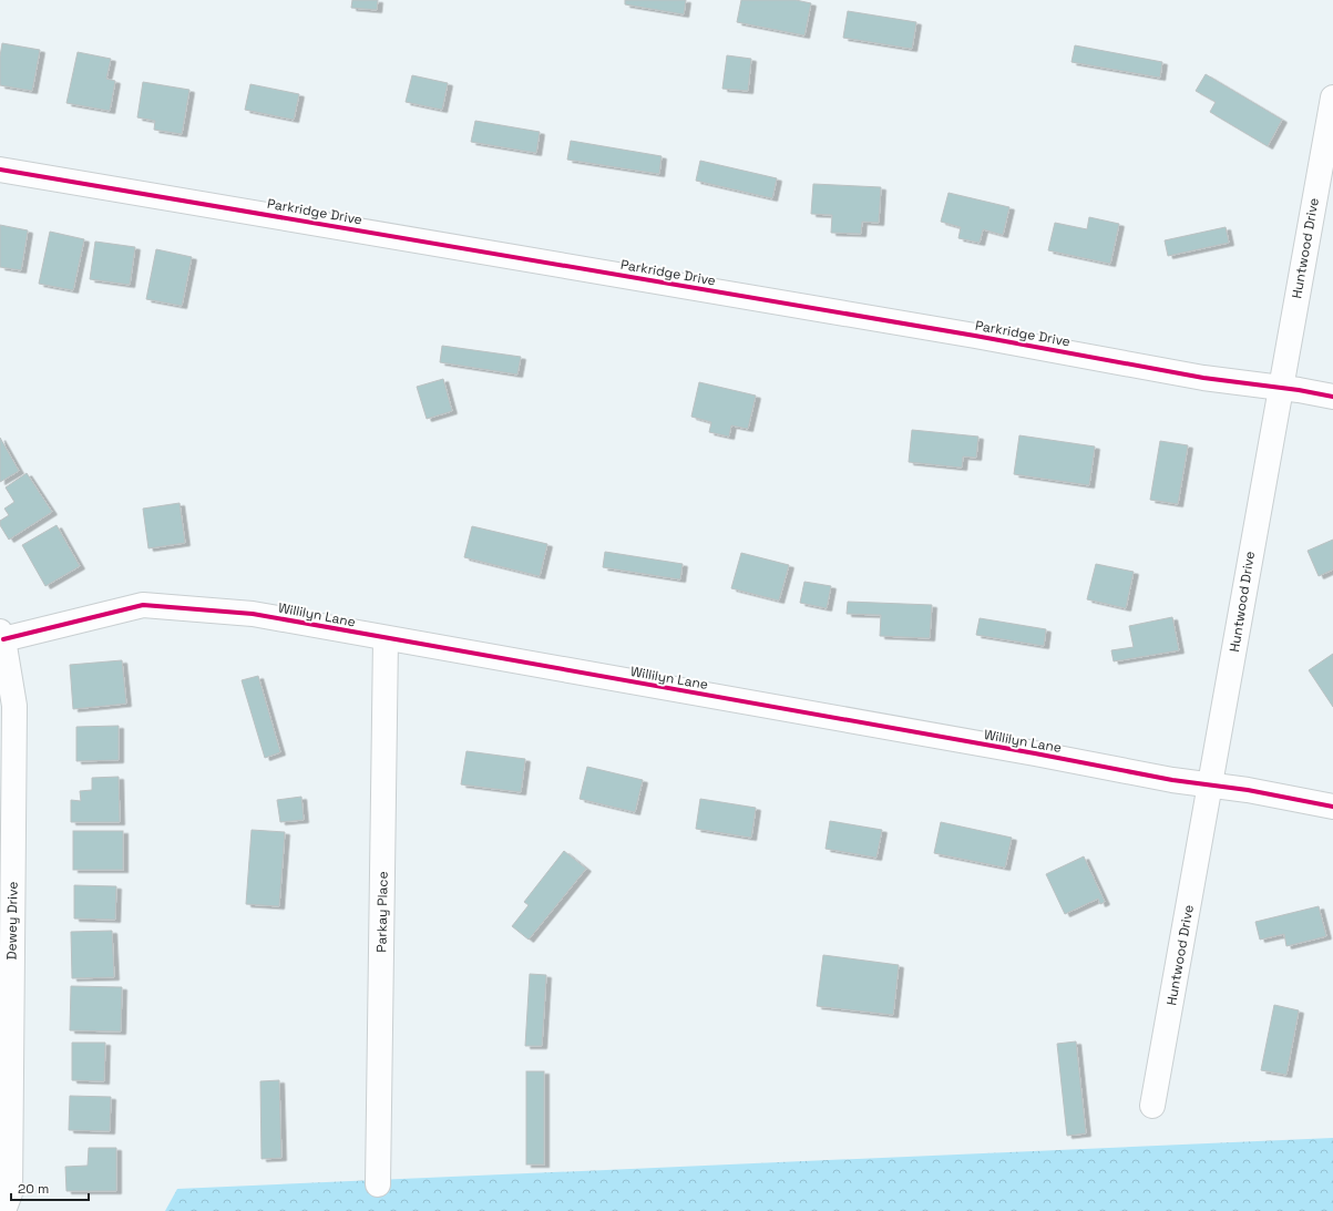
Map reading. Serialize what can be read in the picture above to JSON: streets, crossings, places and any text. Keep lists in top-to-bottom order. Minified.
{"streets":{"street":["Parkridge Drive","Huntwood Drive","Willilyn Lane","Parkay Place","Dewey Drive"]},"crossings":[["Parkridge Drive","Huntwood Drive"],["Huntwood Drive","Willilyn Lane"],["Willilyn Lane","Parkay Place"],["Willilyn Lane","Dewey Drive"]],"scale_bar":"20 m"}
